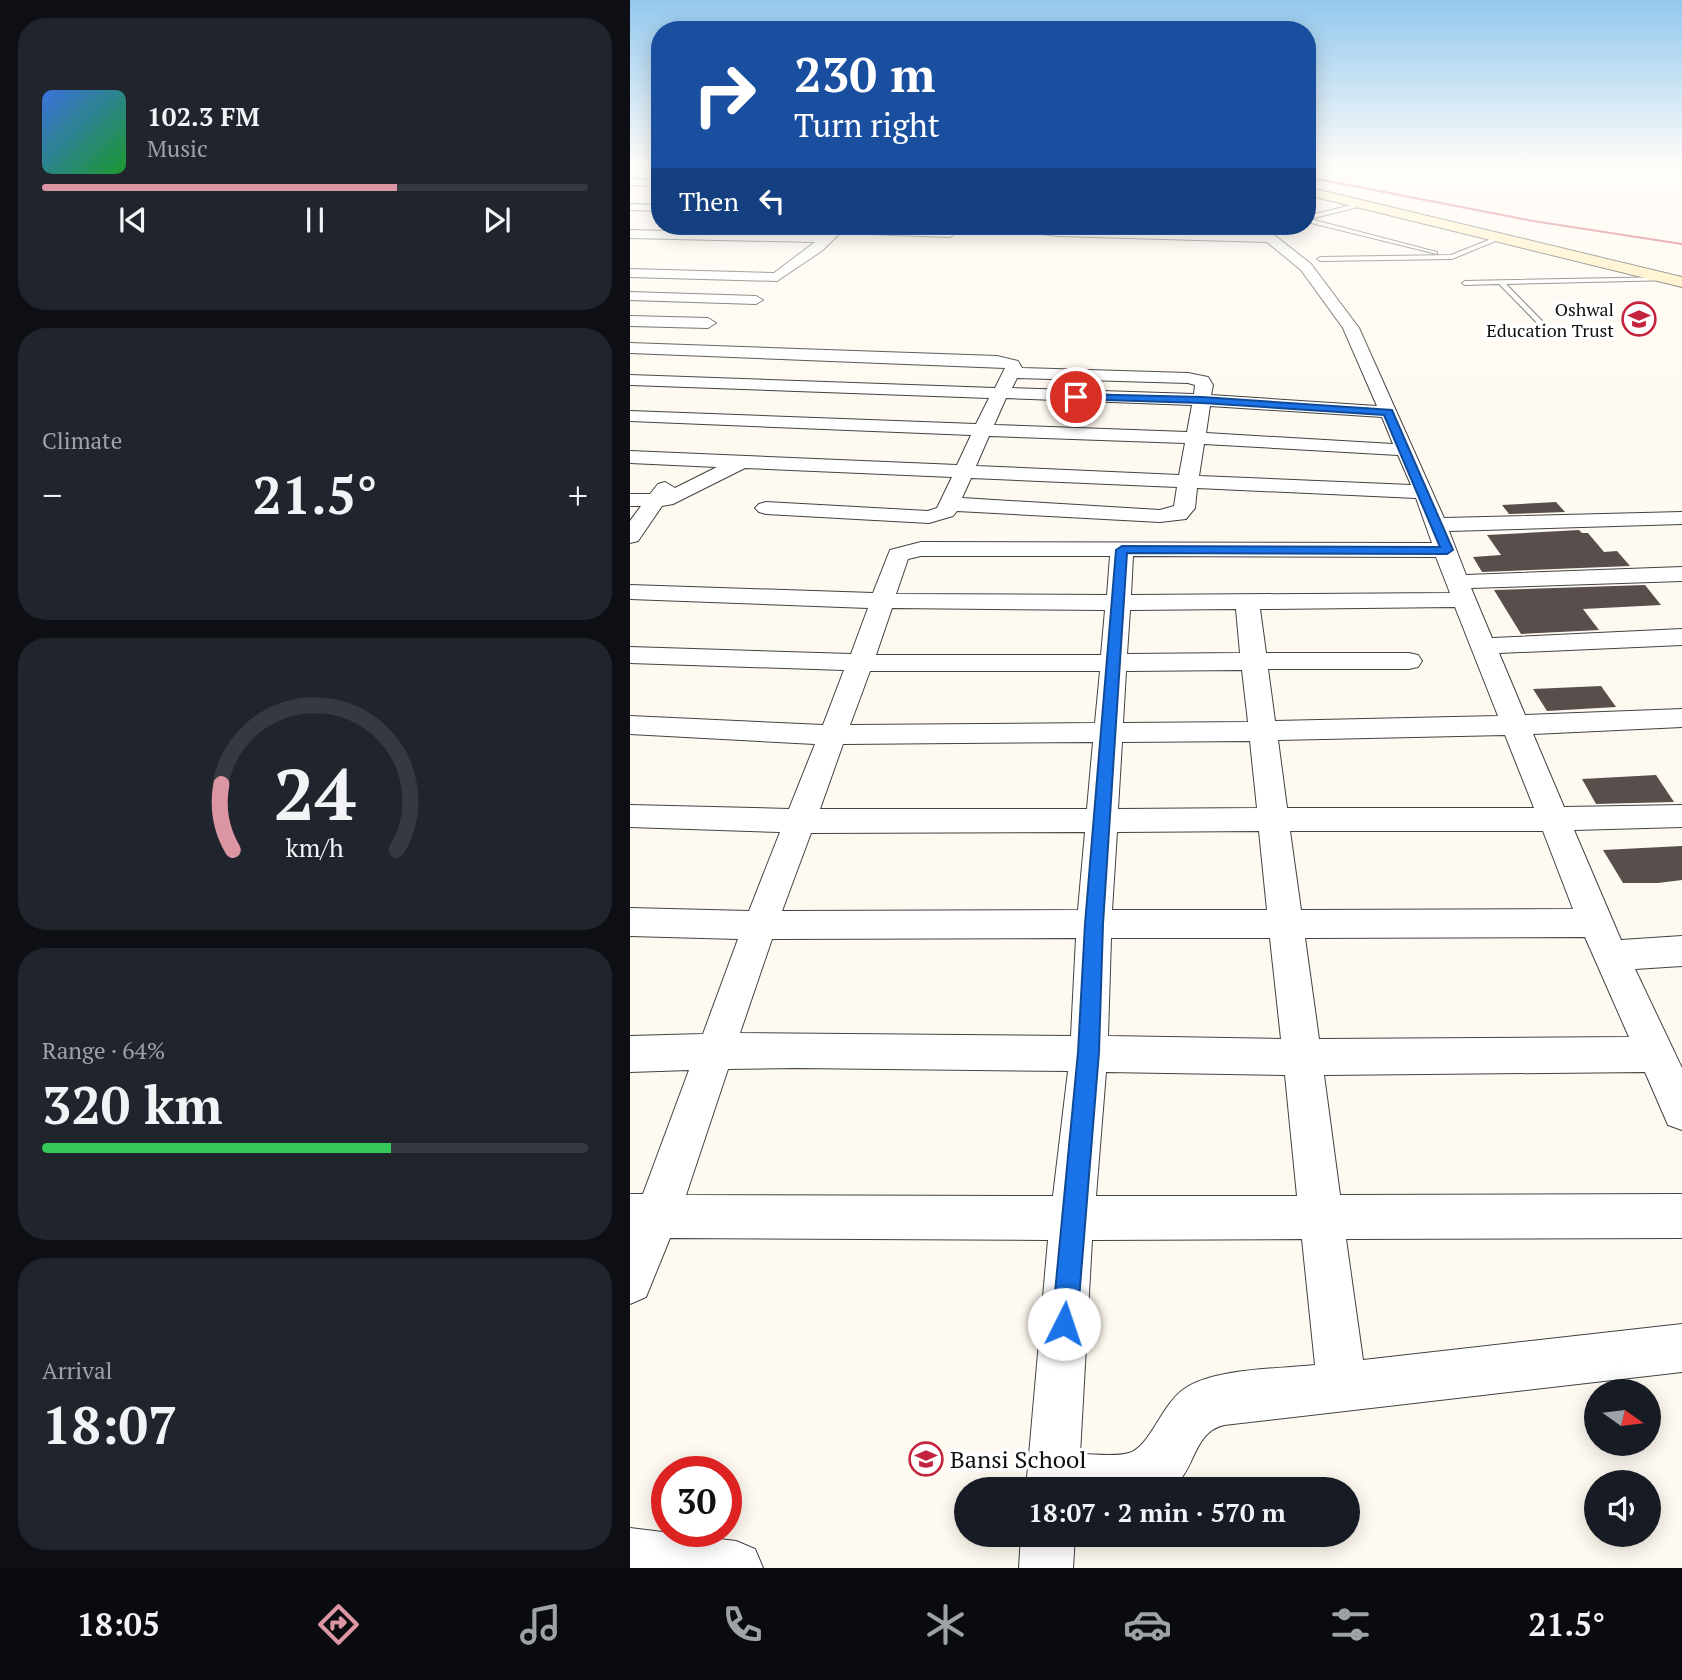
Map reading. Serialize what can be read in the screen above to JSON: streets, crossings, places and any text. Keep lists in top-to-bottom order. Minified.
{"places":{"school or university":["Oshwal Education Trust","Bansi School"]},"north":"right","page":{"turn":["230 m","Turn right"],"song":["102.3 FM","Music"],"then":"Then","tile":["Climate",["Range · 64%","320 km"],["Arrival","18:07"]],"heat":["−","21.5°","+"],"limit":"30","trip":"18:07 · 2 min · 570 m","tabs":["18:05","21.5°"],"gauge":["24","km/h"]}}
